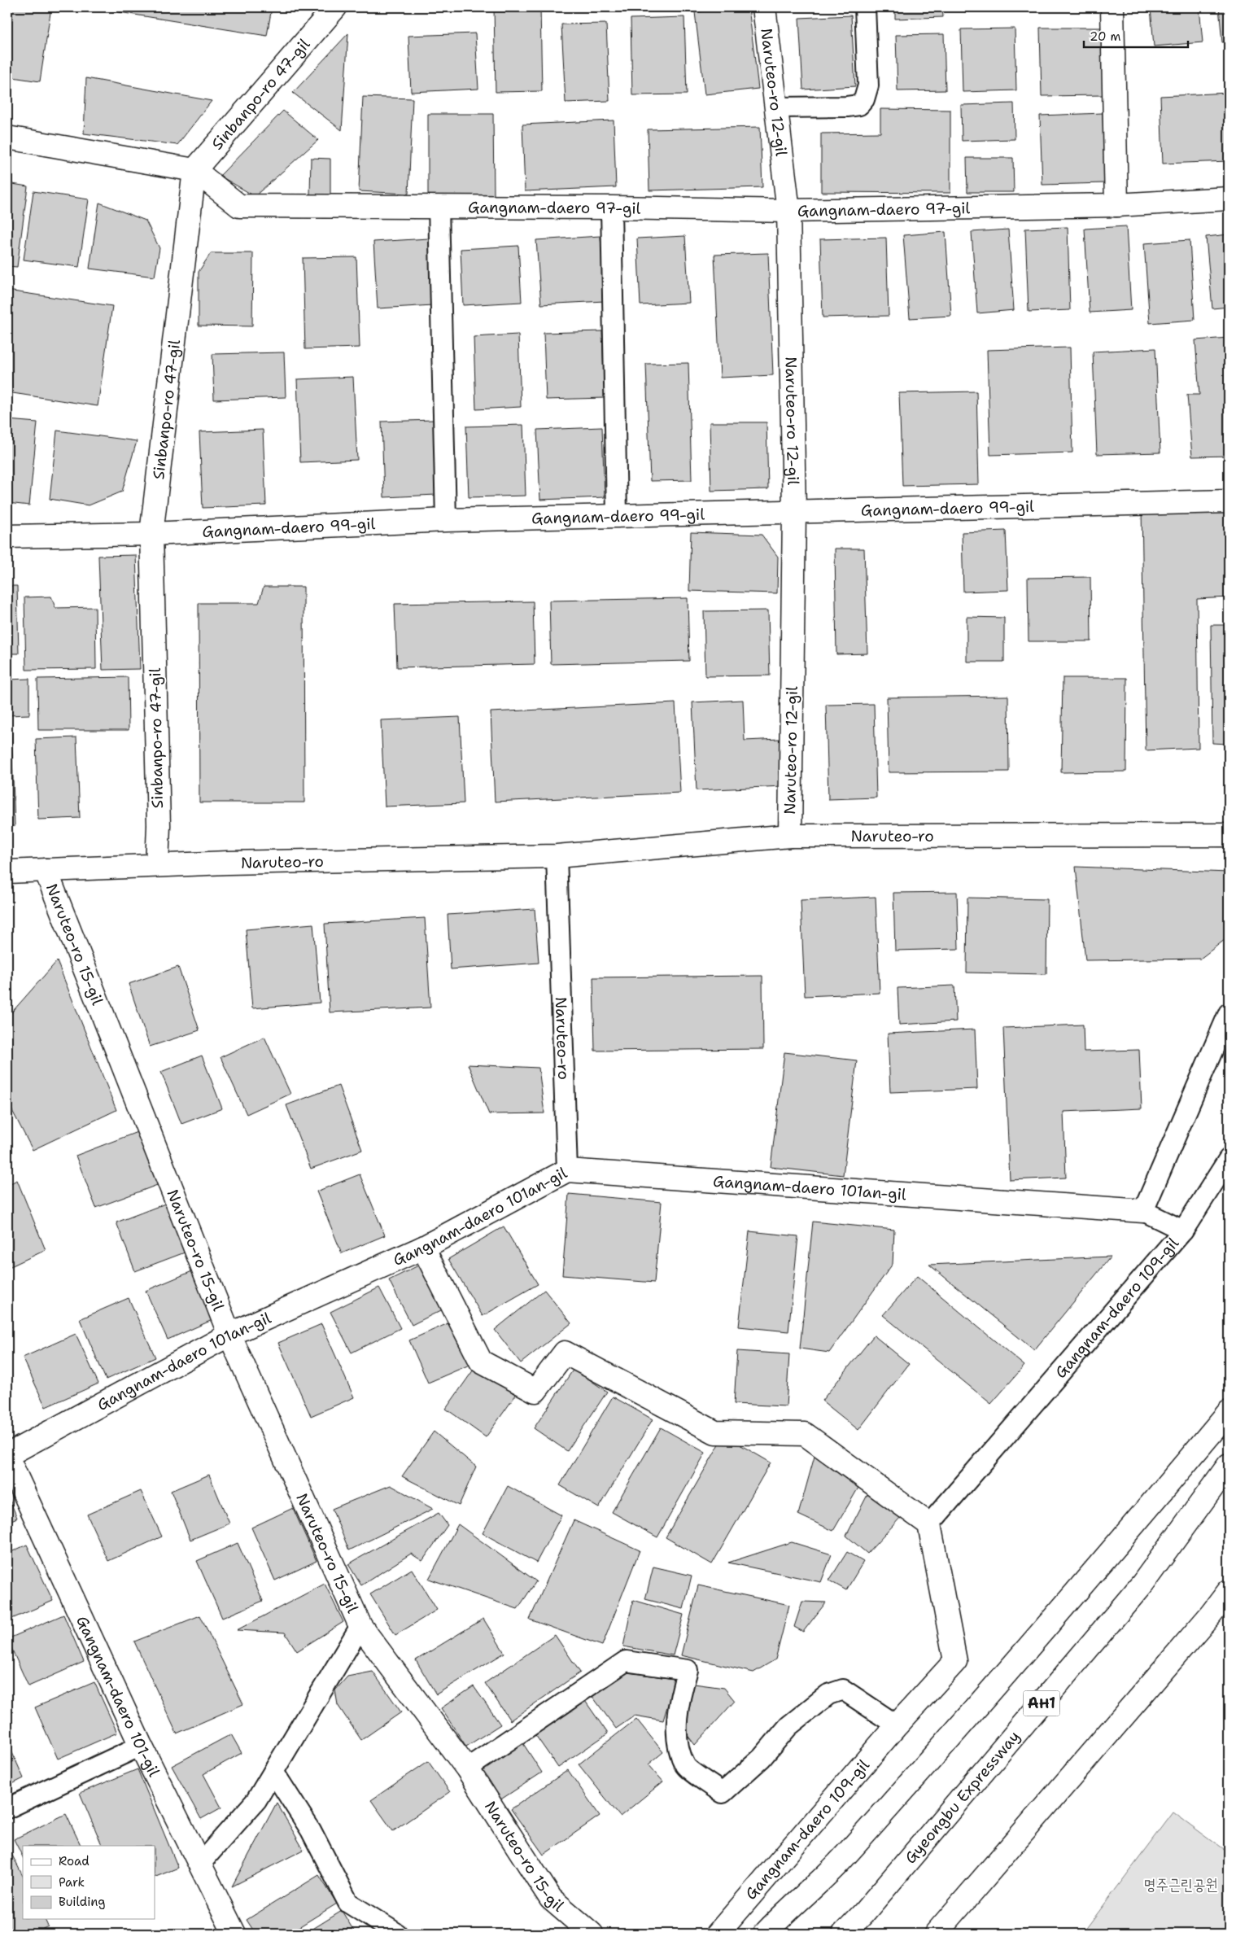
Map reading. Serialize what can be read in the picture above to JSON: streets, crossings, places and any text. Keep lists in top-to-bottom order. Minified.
{"streets":{"main road":["Naruteo-ro 12-gil","Sinbanpo-ro 47-gil","Gangnam-daero 97-gil","Gangnam-daero 99-gil","Naruteo-ro","Naruteo-ro 15-gil","Gangnam-daero 101an-gil","Gangnam-daero 109-gil","Gangnam-daero 101-gil","AH1","Gyeongbu Expressway"]},"crossings":[["Naruteo-ro 12-gil","Gangnam-daero 97-gil"],["Naruteo-ro 12-gil","Gangnam-daero 99-gil"],["Naruteo-ro 12-gil","Naruteo-ro"],["Sinbanpo-ro 47-gil","Gangnam-daero 97-gil"],["Sinbanpo-ro 47-gil","Gangnam-daero 99-gil"],["Sinbanpo-ro 47-gil","Naruteo-ro"],["Naruteo-ro","Naruteo-ro 15-gil"],["Naruteo-ro","Gangnam-daero 101an-gil"],["Naruteo-ro 15-gil","Gangnam-daero 101an-gil"],["Naruteo-ro 15-gil","Gangnam-daero 101-gil"],["Gangnam-daero 101an-gil","Gangnam-daero 109-gil"],["Gangnam-daero 101an-gil","Gangnam-daero 101-gil"]],"parks":["명주근린공원"],"legend":["Road","Park","Building"],"scale_bar":"20 m"}
